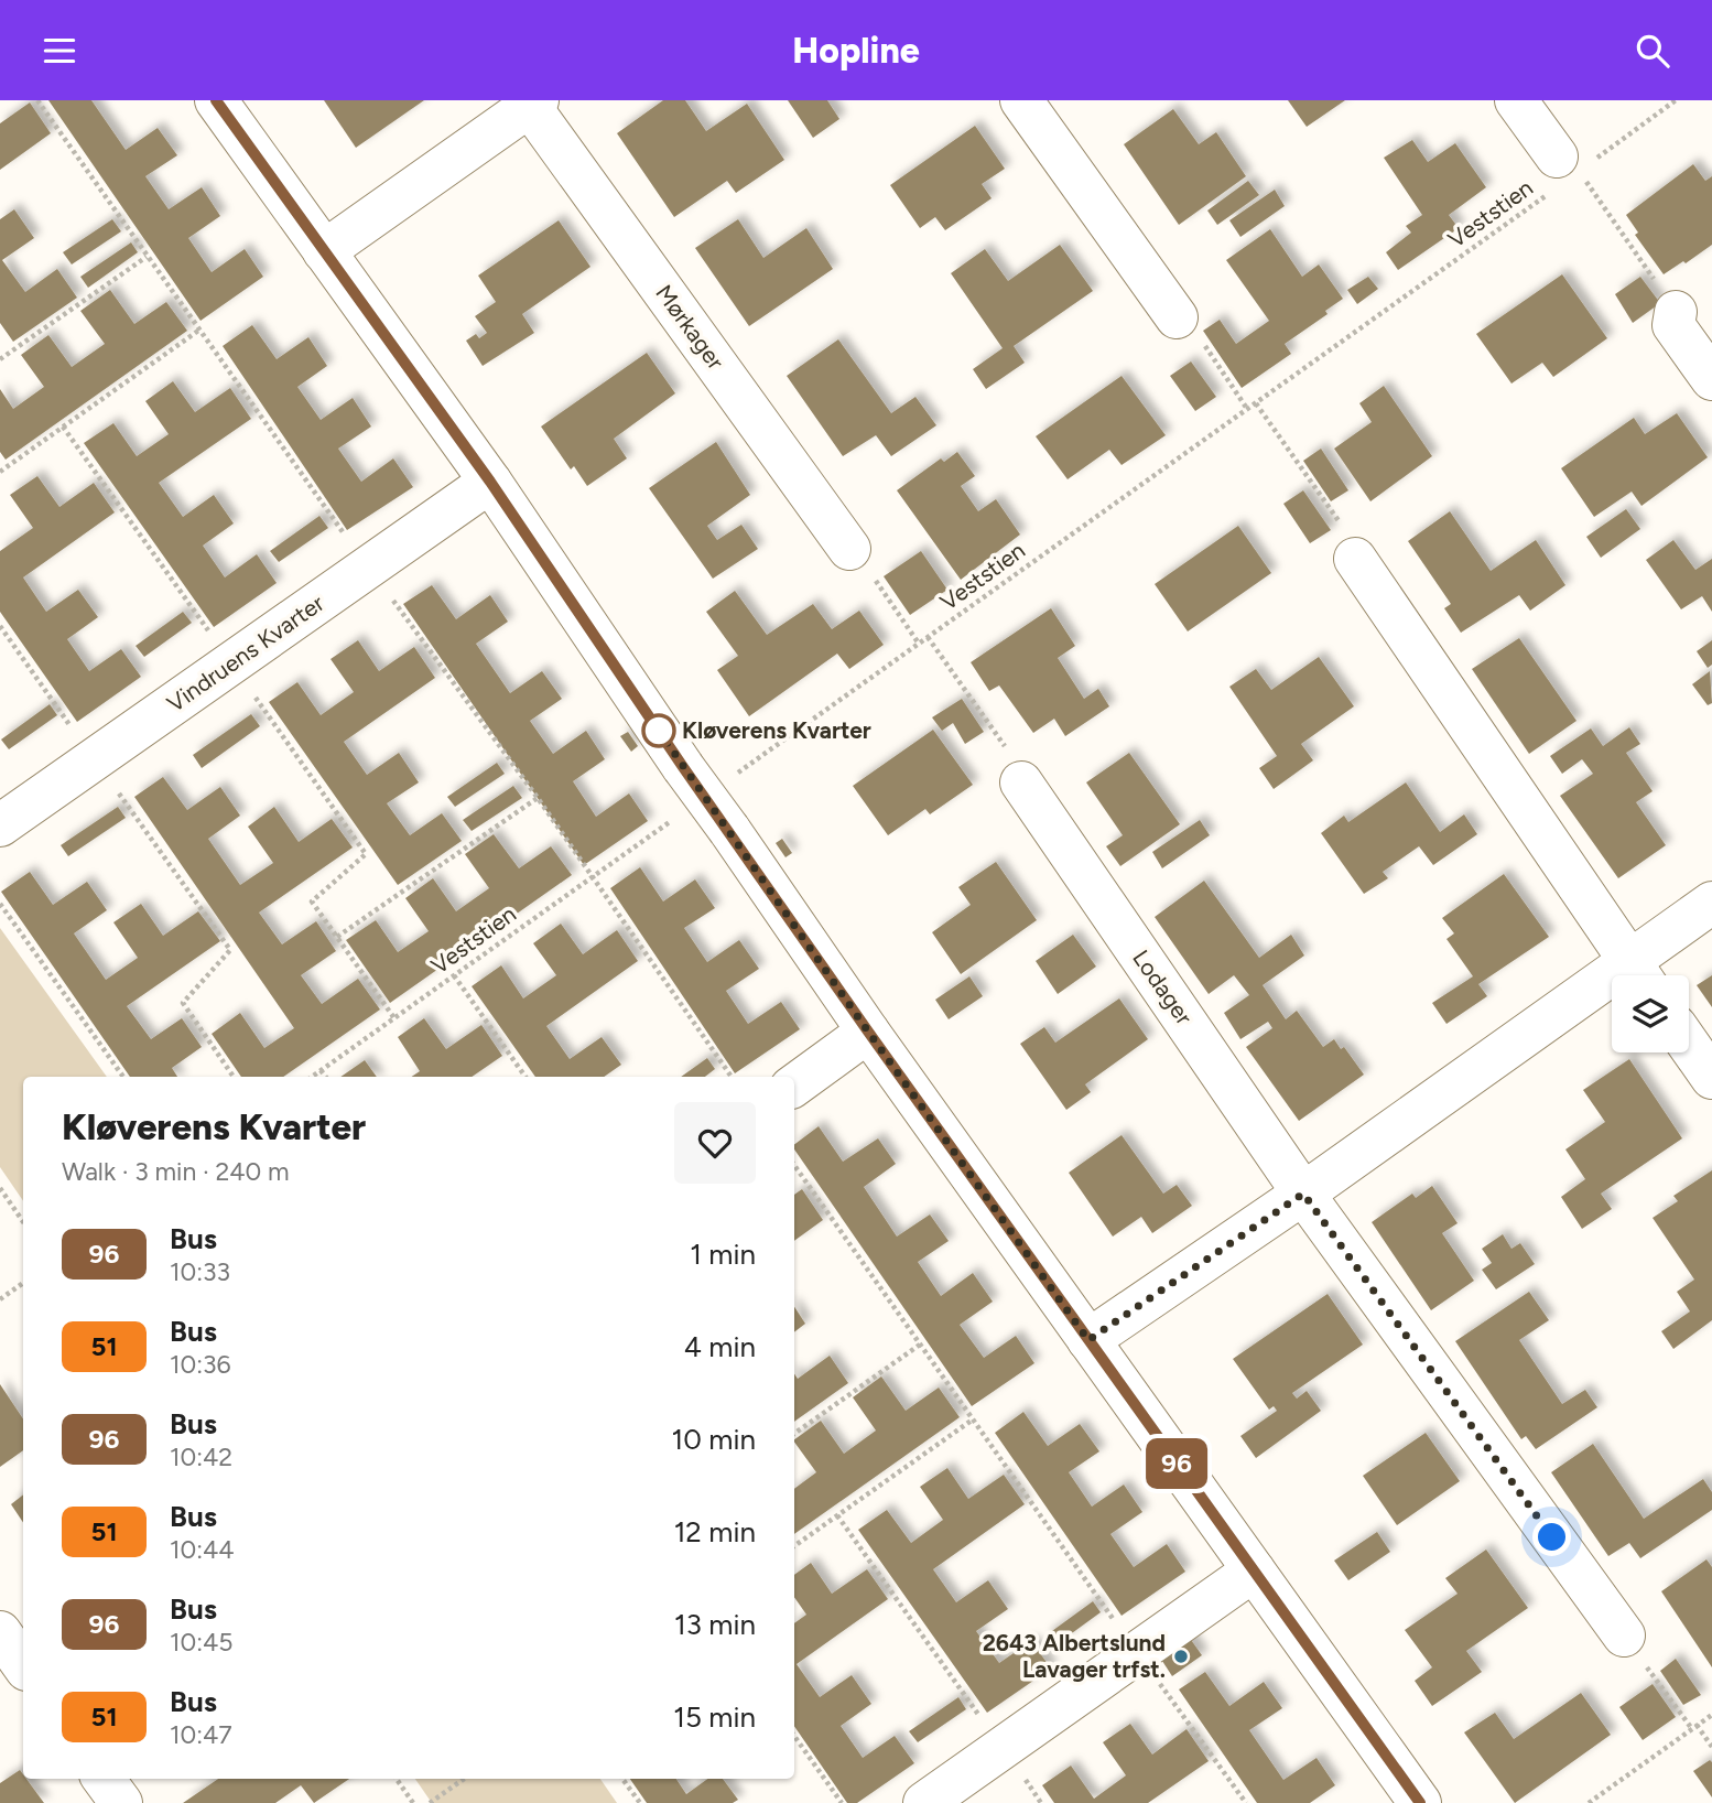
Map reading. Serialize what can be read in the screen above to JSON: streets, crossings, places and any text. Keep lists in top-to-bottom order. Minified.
{"streets":{"street":["Mørkager","Vindruens Kvarter","Lodager"],"path":["Veststien"]},"places":["Kløverens Kvarter","2643 Albertslund Lavager trfst."],"lines":["bus line 96"],"page":{"header":"Hopline","on_map":"96","heading":["Kløverens Kvarter","Walk · 3 min · 240 m"],"list":[{"mark":"96","name":"Bus","note":"10:33","value":"1 min"},{"mark":"51","name":"Bus","note":"10:36","value":"4 min"},{"mark":"96","name":"Bus","note":"10:42","value":"10 min"},{"mark":"51","name":"Bus","note":"10:44","value":"12 min"},{"mark":"96","name":"Bus","note":"10:45","value":"13 min"},{"mark":"51","name":"Bus","note":"10:47","value":"15 min"}]}}
